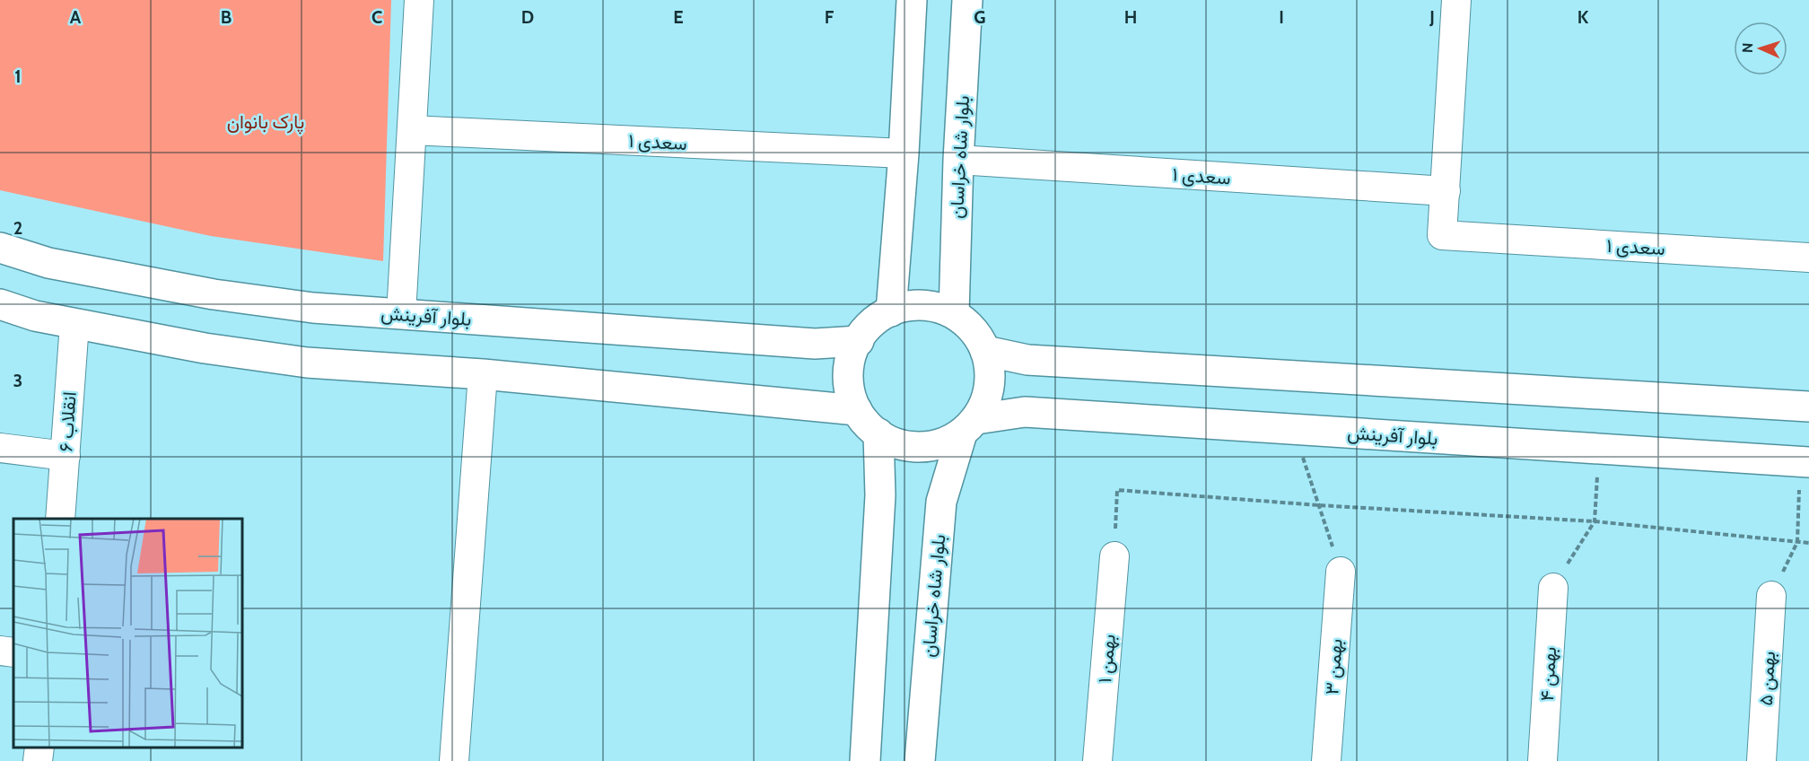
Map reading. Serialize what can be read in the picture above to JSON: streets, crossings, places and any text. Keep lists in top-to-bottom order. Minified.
{"streets":{"main road":["بلوار شاه خراسان","بلوار آفرینش"],"street":["سعدی ۱","انقلاب ۶","بهمن ۱","بهمن ۳","بهمن ۴","بهمن ۵"]},"crossings":[["سعدی ۱","بلوار شاه خراسان"],["بلوار شاه خراسان","بلوار آفرینش"]],"parks":["پارک بانوان"],"north":"left","grid":{"columns":["A","B","C","D","E","F","G","H","I","J","K"],"rows":["1","2","3"]}}
